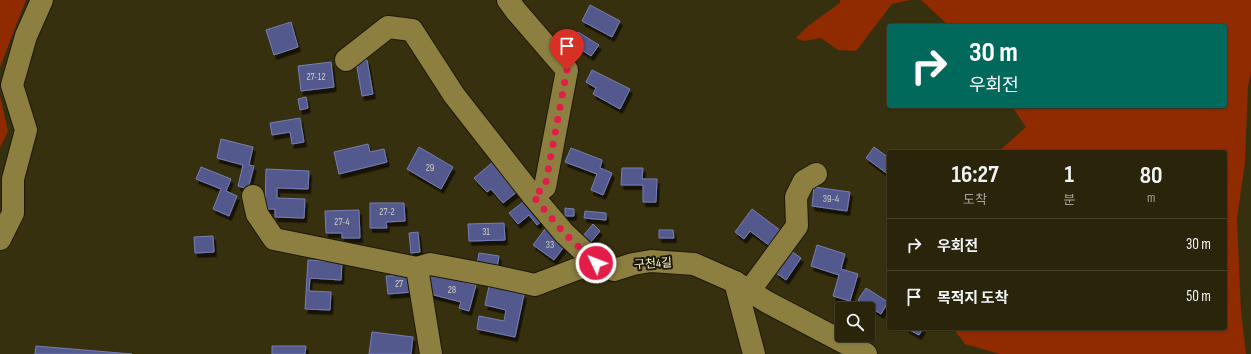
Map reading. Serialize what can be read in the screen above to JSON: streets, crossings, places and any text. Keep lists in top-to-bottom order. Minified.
{"streets":{"lane":["구천4길"]},"house_numbers":["27-12","29","39-4","27-2","27-4","31","33","27","28"],"page":{"turn":["30 m","우회전"],"eta":["16:27","도착","1","분","80","m"],"list":[{"name":"우회전","value":"30 m"},{"name":"목적지 도착","value":"50 m"}]}}
